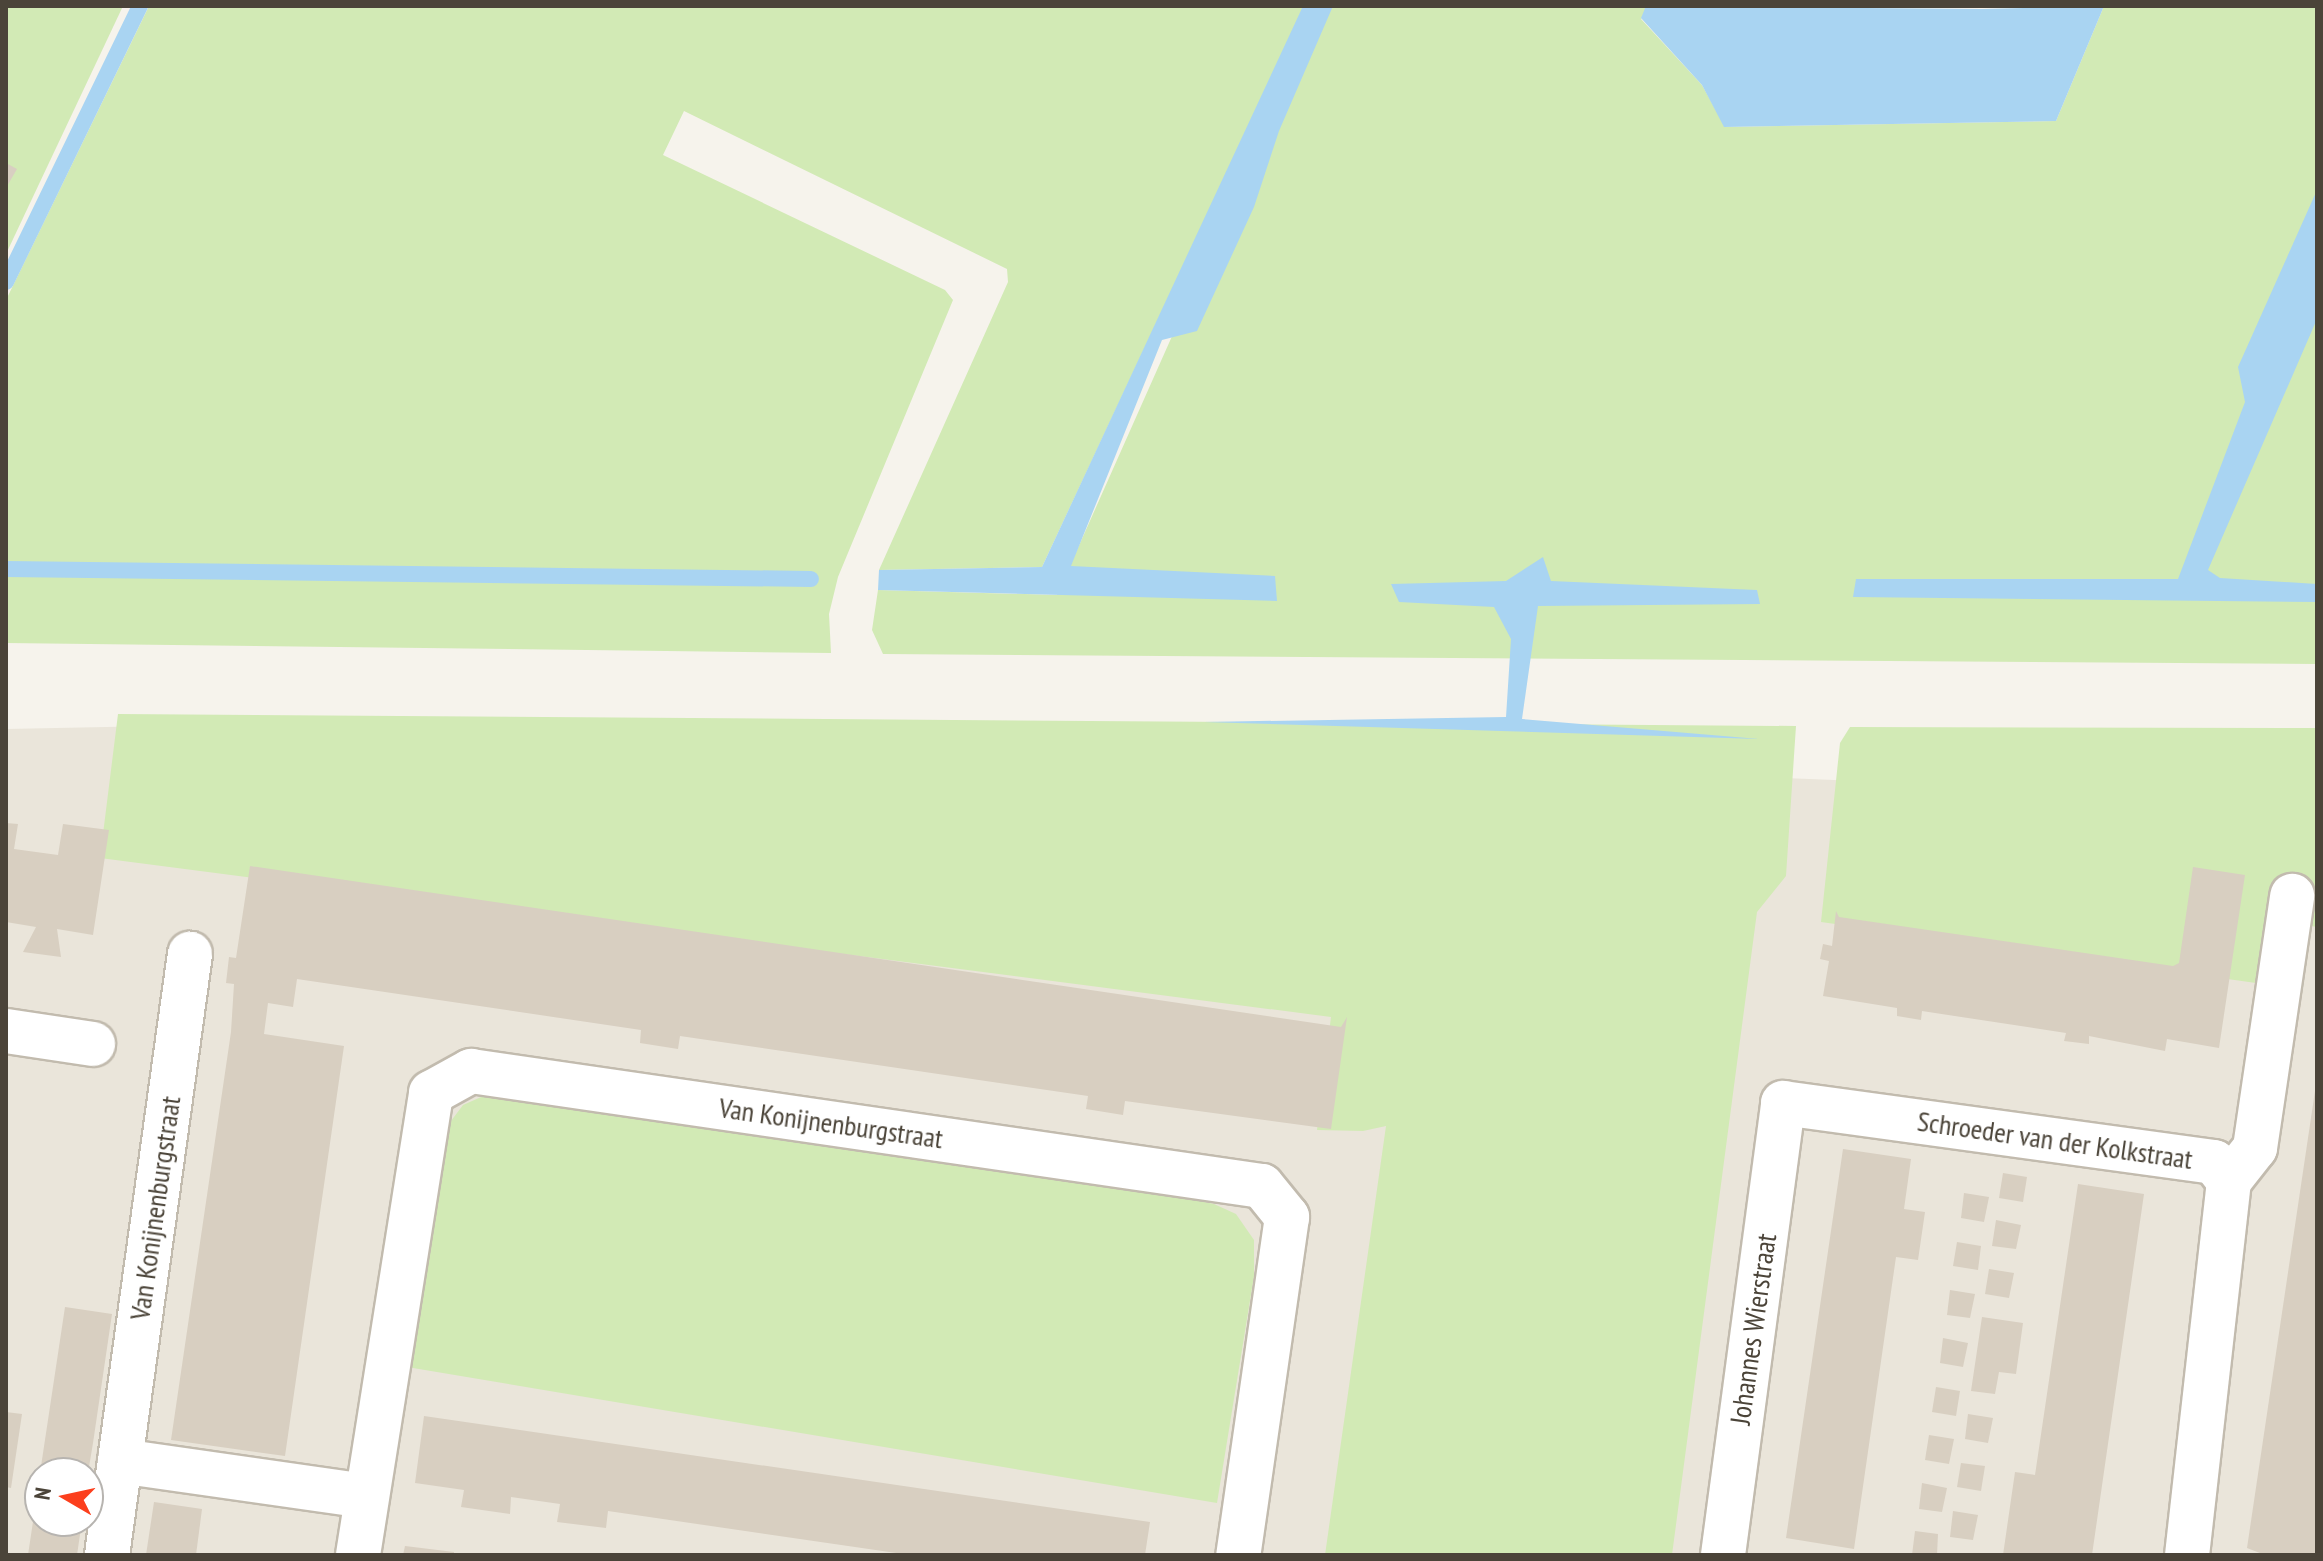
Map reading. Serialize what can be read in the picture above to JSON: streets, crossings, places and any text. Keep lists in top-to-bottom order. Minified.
{"streets":{"street":["Van Konijnenburgstraat","Schroeder van der Kolkstraat","Johannes Wierstraat"]},"crossings":[["Schroeder van der Kolkstraat","Johannes Wierstraat"]],"north":"left"}
